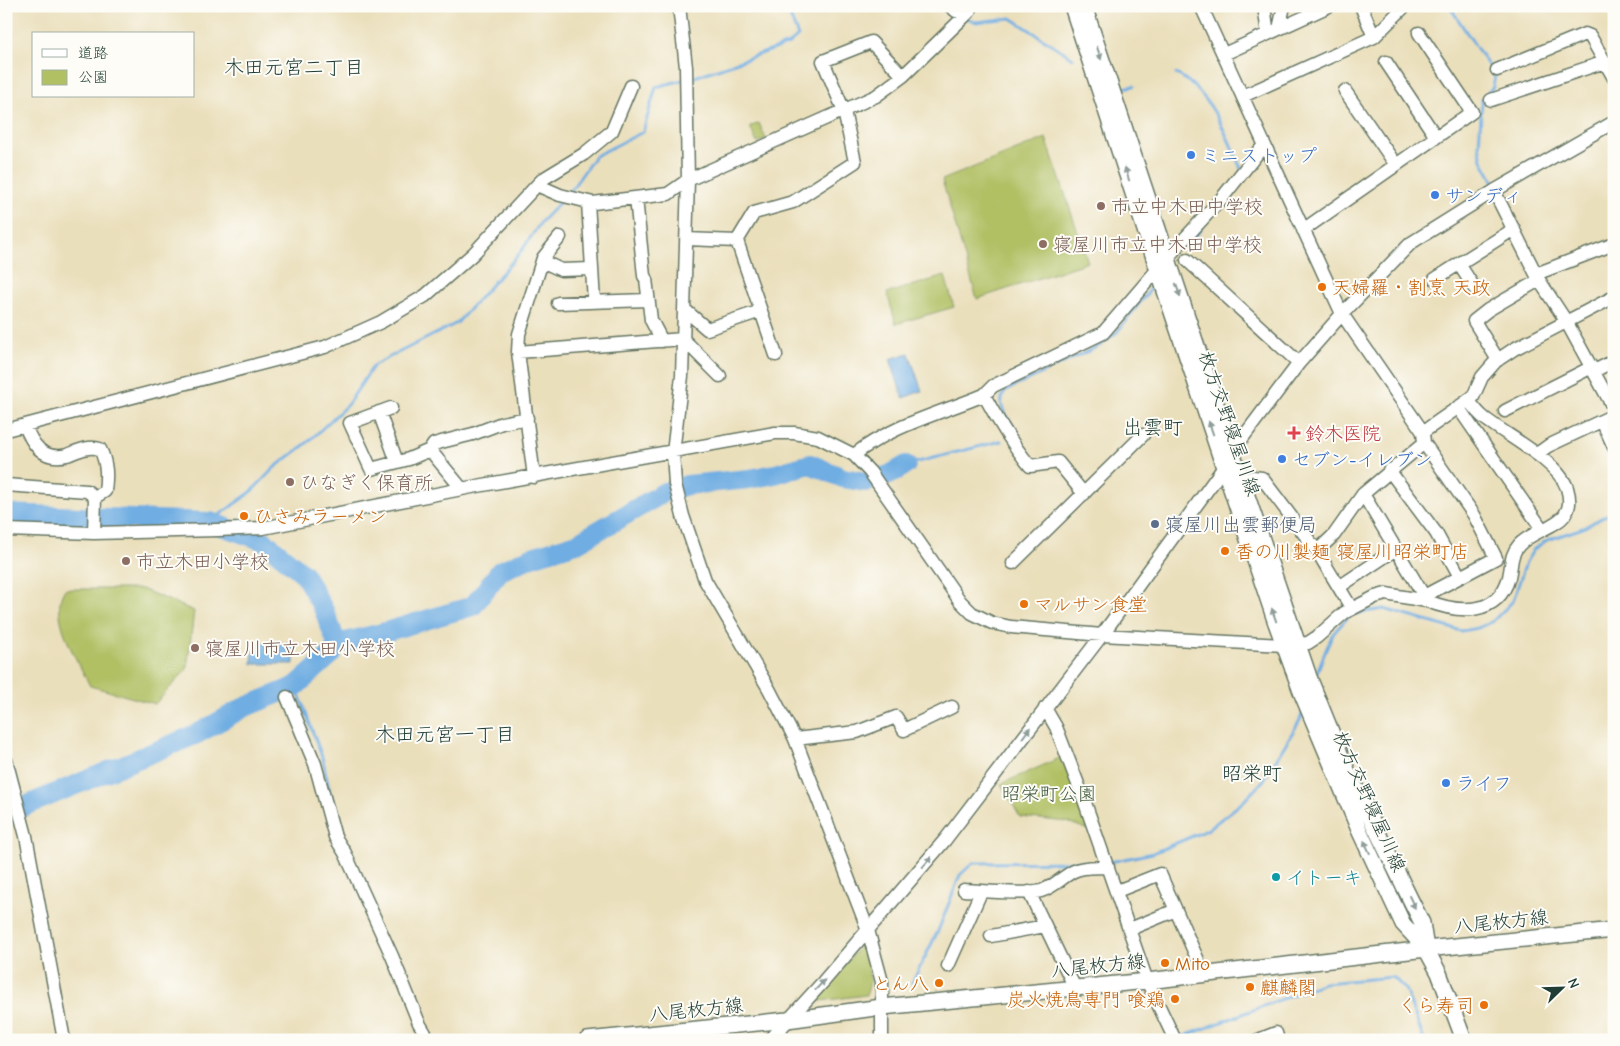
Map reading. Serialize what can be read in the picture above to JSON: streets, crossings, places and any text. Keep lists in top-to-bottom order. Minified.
{"streets":{"main road":["枚方交野寝屋川線","八尾枚方線"]},"crossings":[["枚方交野寝屋川線","八尾枚方線"]],"districts":["木田元宮二丁目","出雲町","木田元宮一丁目","昭栄町"],"parks":["昭栄町公園"],"places":{"other":["ミニストップ","サンディ","市立中木田中学校","寝屋川市立中木田中学校","天婦羅・割烹 天政","セブン-イレブン","ひなぎく保育所","ひさみラーメン","寝屋川出雲郵便局","香の川製麺 寝屋川昭栄町店","市立木田小学校","マルサン食堂","寝屋川市立木田小学校","ライフ","イトーキ","Mito","とん八","麒麟閣","炭火焼鳥専門 喰鶏","くら寿司"],"health":["鈴木医院"]},"legend":["道路","公園"],"north":"top right"}
